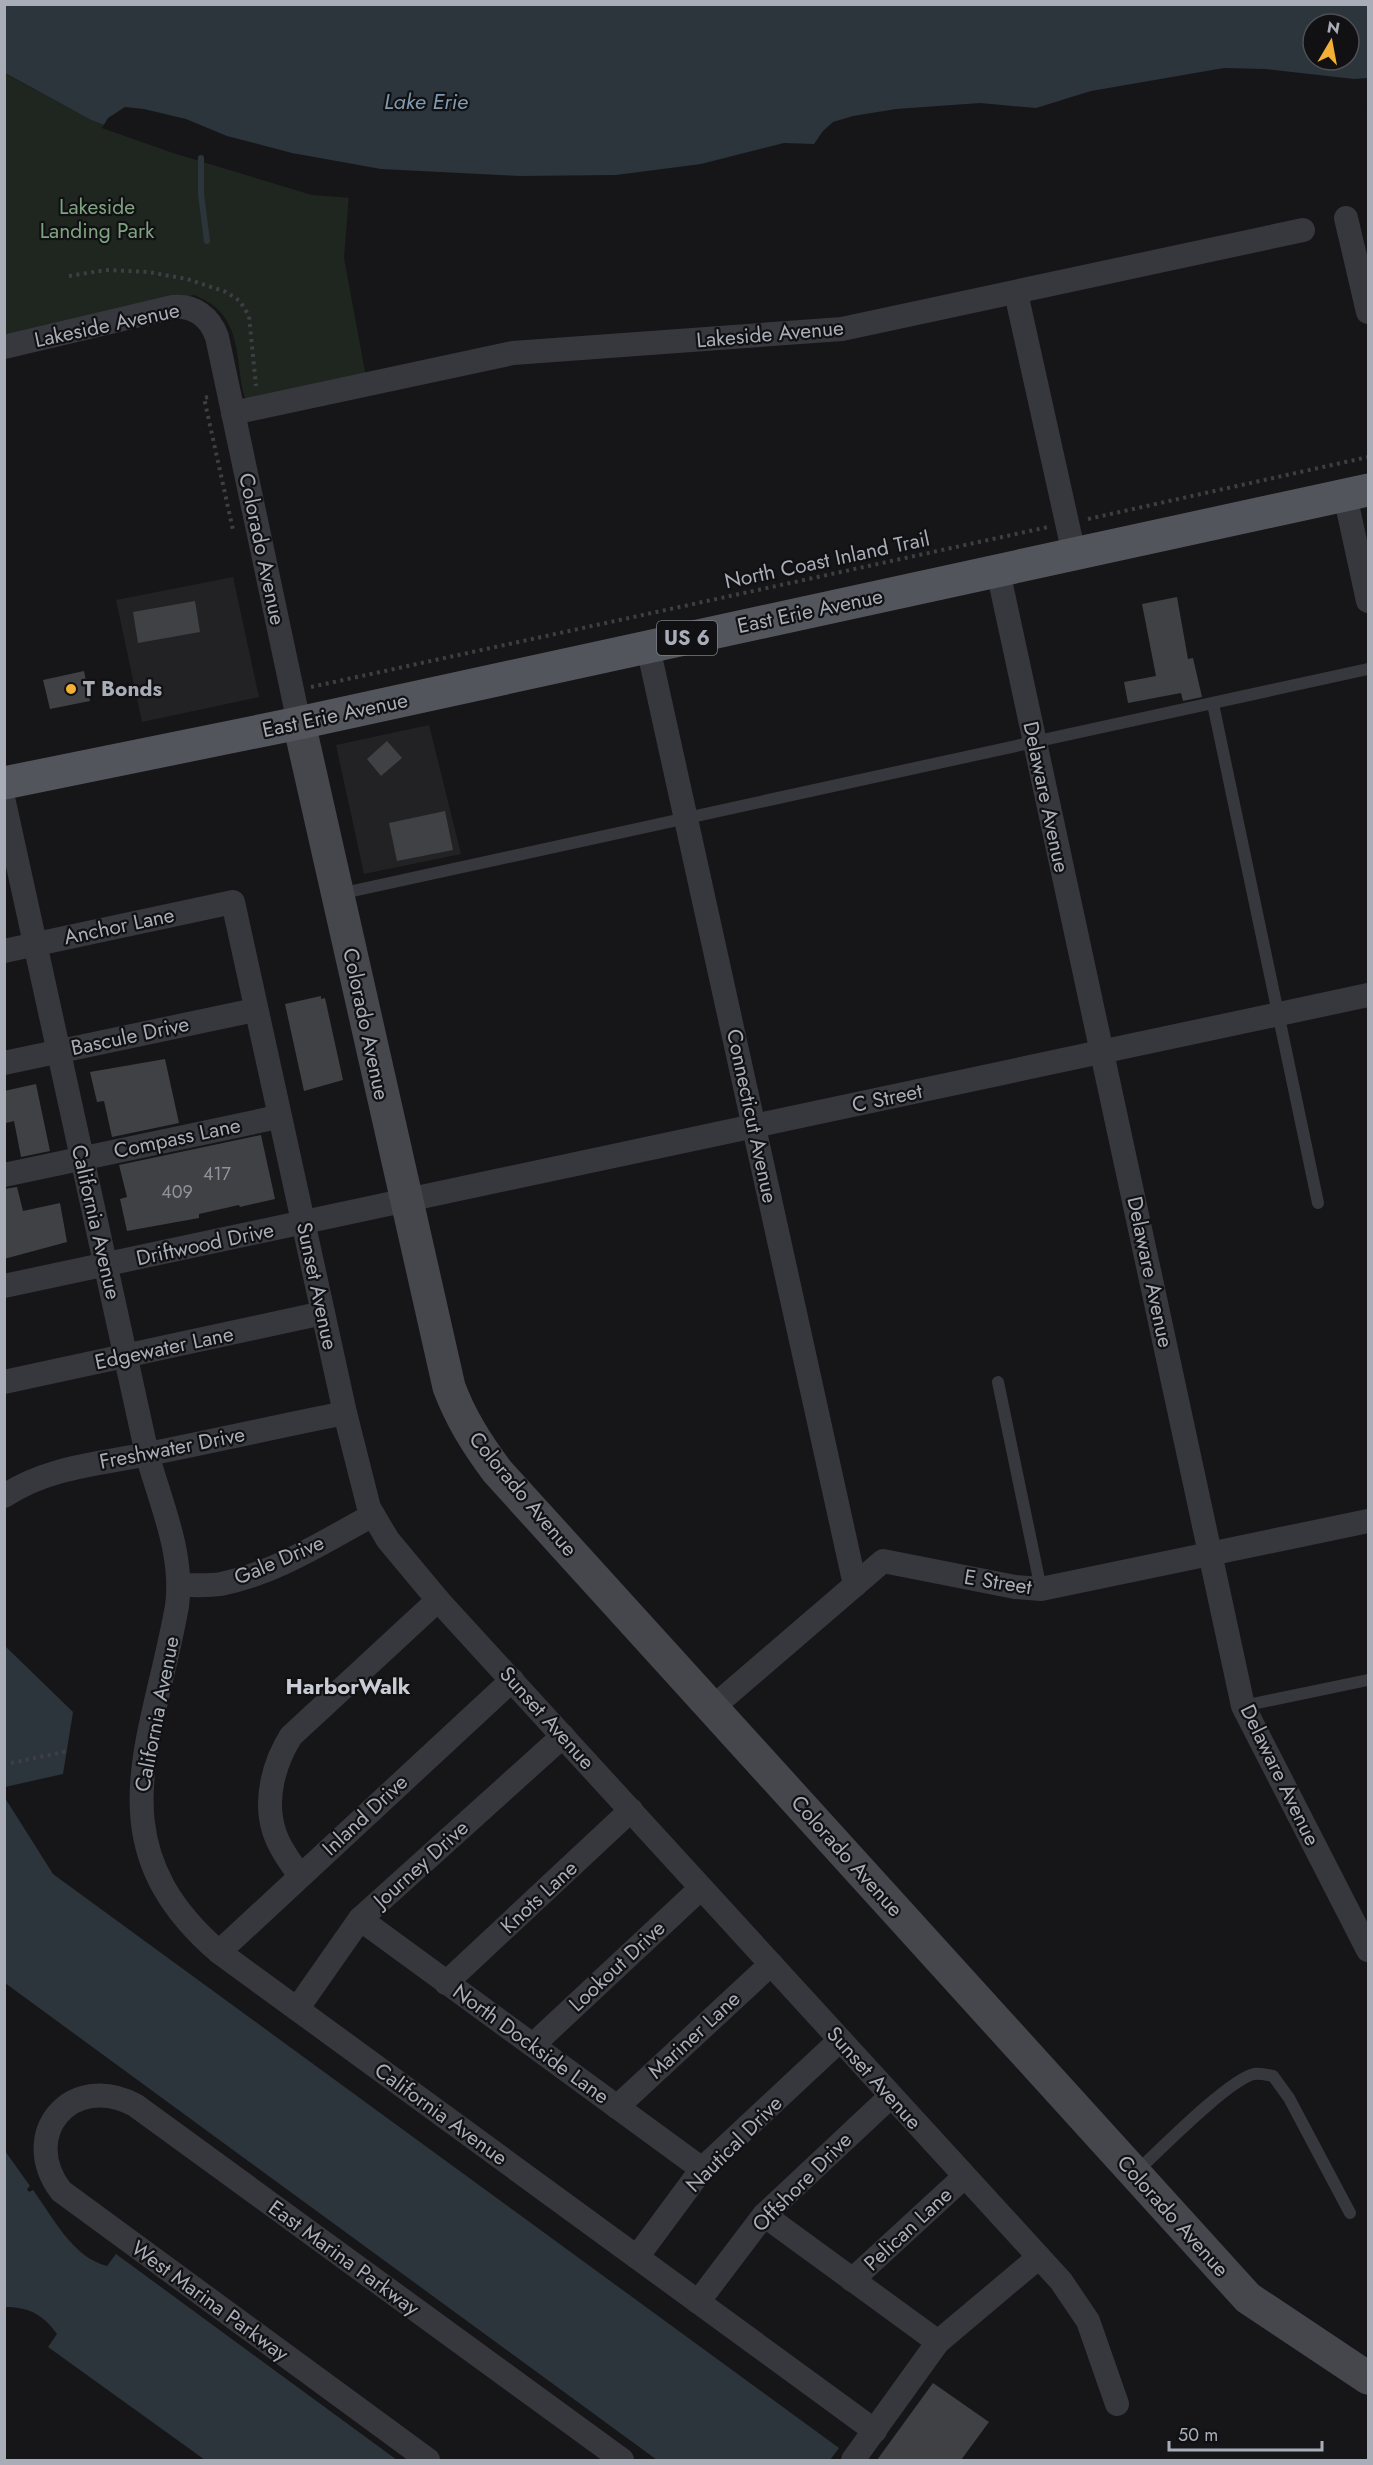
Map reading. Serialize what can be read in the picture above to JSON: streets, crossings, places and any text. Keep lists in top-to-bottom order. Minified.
{"streets":{"main road":["Colorado Avenue","East Erie Avenue","US 6"],"street":["Lakeside Avenue","Delaware Avenue","Anchor Lane","Bascule Drive","C Street","Connecticut Avenue","Compass Lane","California Avenue","Driftwood Drive","Sunset Avenue","Edgewater Lane","Freshwater Drive","Gale Drive","E Street","Inland Drive","Journey Drive","Knots Lane","Lookout Drive","Mariner Lane","North Dockside Lane","Nautical Drive","Offshore Drive","Pelican Lane","East Marina Parkway","West Marina Parkway"],"path":["North Coast Inland Trail"]},"crossings":[["Lakeside Avenue","Colorado Avenue"],["Colorado Avenue","North Coast Inland Trail"],["Colorado Avenue","East Erie Avenue"],["Colorado Avenue","C Street"],["Colorado Avenue","Driftwood Drive"],["Colorado Avenue","E Street"],["North Coast Inland Trail","East Erie Avenue"],["East Erie Avenue","Delaware Avenue"],["East Erie Avenue","Connecticut Avenue"],["Delaware Avenue","C Street"],["Delaware Avenue","E Street"],["Anchor Lane","California Avenue"],["Anchor Lane","Sunset Avenue"],["Bascule Drive","California Avenue"],["Bascule Drive","Sunset Avenue"],["C Street","Connecticut Avenue"],["C Street","Driftwood Drive"],["Connecticut Avenue","E Street"],["Compass Lane","California Avenue"],["Compass Lane","Sunset Avenue"],["California Avenue","Driftwood Drive"],["California Avenue","Edgewater Lane"],["California Avenue","Freshwater Drive"],["California Avenue","Gale Drive"],["California Avenue","Inland Drive"],["California Avenue","Journey Drive"],["California Avenue","Nautical Drive"],["California Avenue","Offshore Drive"],["Driftwood Drive","Sunset Avenue"],["Sunset Avenue","Edgewater Lane"],["Sunset Avenue","Freshwater Drive"],["Sunset Avenue","Gale Drive"],["Sunset Avenue","Inland Drive"],["Sunset Avenue","Journey Drive"],["Sunset Avenue","Knots Lane"],["Sunset Avenue","Lookout Drive"],["Sunset Avenue","Mariner Lane"],["Sunset Avenue","Nautical Drive"],["Sunset Avenue","Offshore Drive"],["Sunset Avenue","Pelican Lane"],["Journey Drive","North Dockside Lane"],["Knots Lane","North Dockside Lane"],["Lookout Drive","North Dockside Lane"],["Mariner Lane","North Dockside Lane"],["North Dockside Lane","Nautical Drive"],["East Marina Parkway","West Marina Parkway"]],"districts":["HarborWalk"],"water":["Lake Erie"],"parks":["Lakeside Landing Park"],"places":["T Bonds"],"house_numbers":["417","409"],"scale_bar":"50 m","north":"top"}
